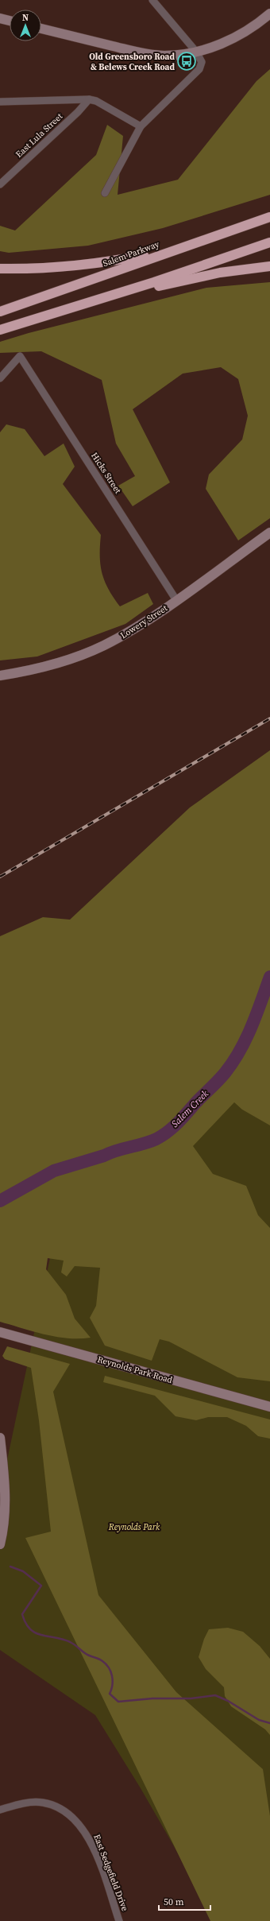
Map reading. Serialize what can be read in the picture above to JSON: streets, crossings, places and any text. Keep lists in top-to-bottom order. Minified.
{"streets":{"highway":["Salem Parkway"],"main road":["Lowery Street","Reynolds Park Road"],"street":["East Lula Street","Hicks Street","East Sedgefield Drive"]},"crossings":[["Hicks Street","Lowery Street"]],"water":["Salem Creek"],"parks":["Reynolds Park"],"places":{"bus stop":["Old Greensboro Road & Belews Creek Road"]},"scale_bar":"50 m","north":"top"}
